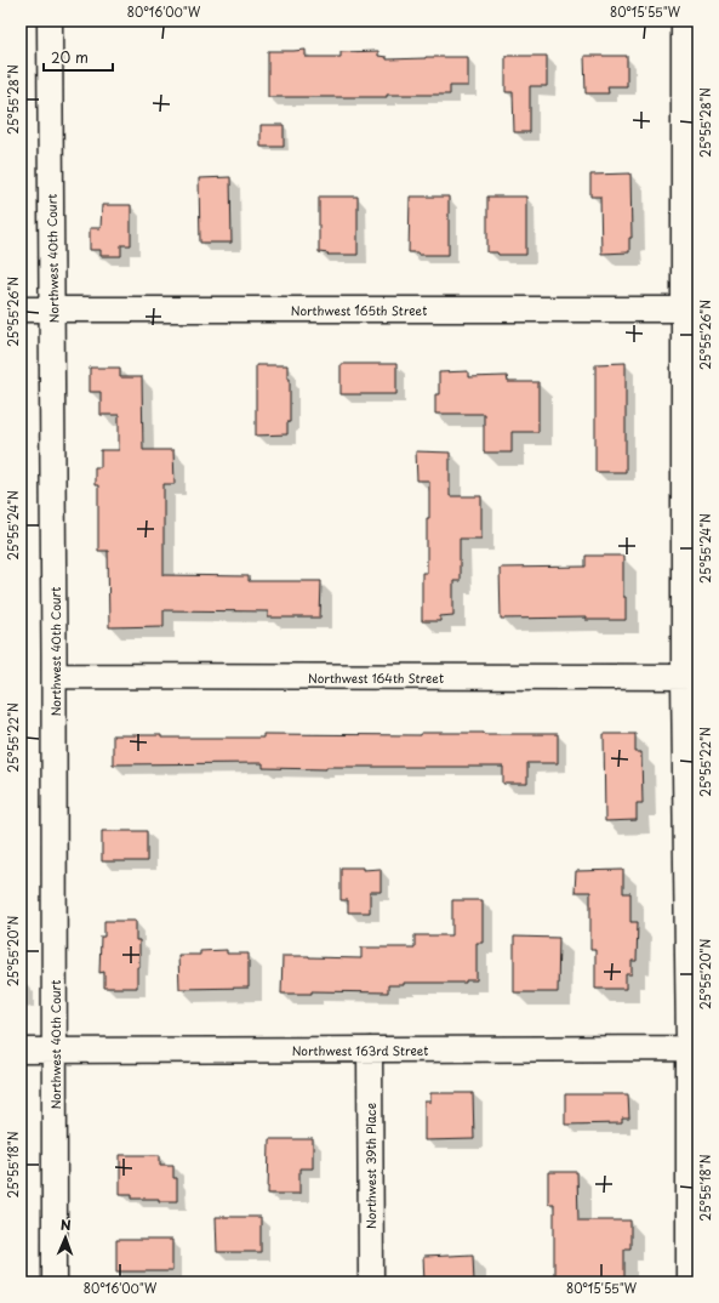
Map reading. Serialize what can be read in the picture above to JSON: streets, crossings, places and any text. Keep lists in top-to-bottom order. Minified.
{"streets":{"street":["Northwest 40th Court","Northwest 165th Street","Northwest 164th Street","Northwest 163rd Street","Northwest 39th Place"]},"crossings":[["Northwest 40th Court","Northwest 165th Street"],["Northwest 40th Court","Northwest 164th Street"],["Northwest 40th Court","Northwest 163rd Street"],["Northwest 163rd Street","Northwest 39th Place"]],"scale_bar":"20 m","north":"top","coordinates":["80°16'00\"W","80°15'55\"W","25°55'28\"N","25°55'26\"N","25°55'24\"N","25°55'22\"N","25°55'20\"N","25°55'18\"N"]}
